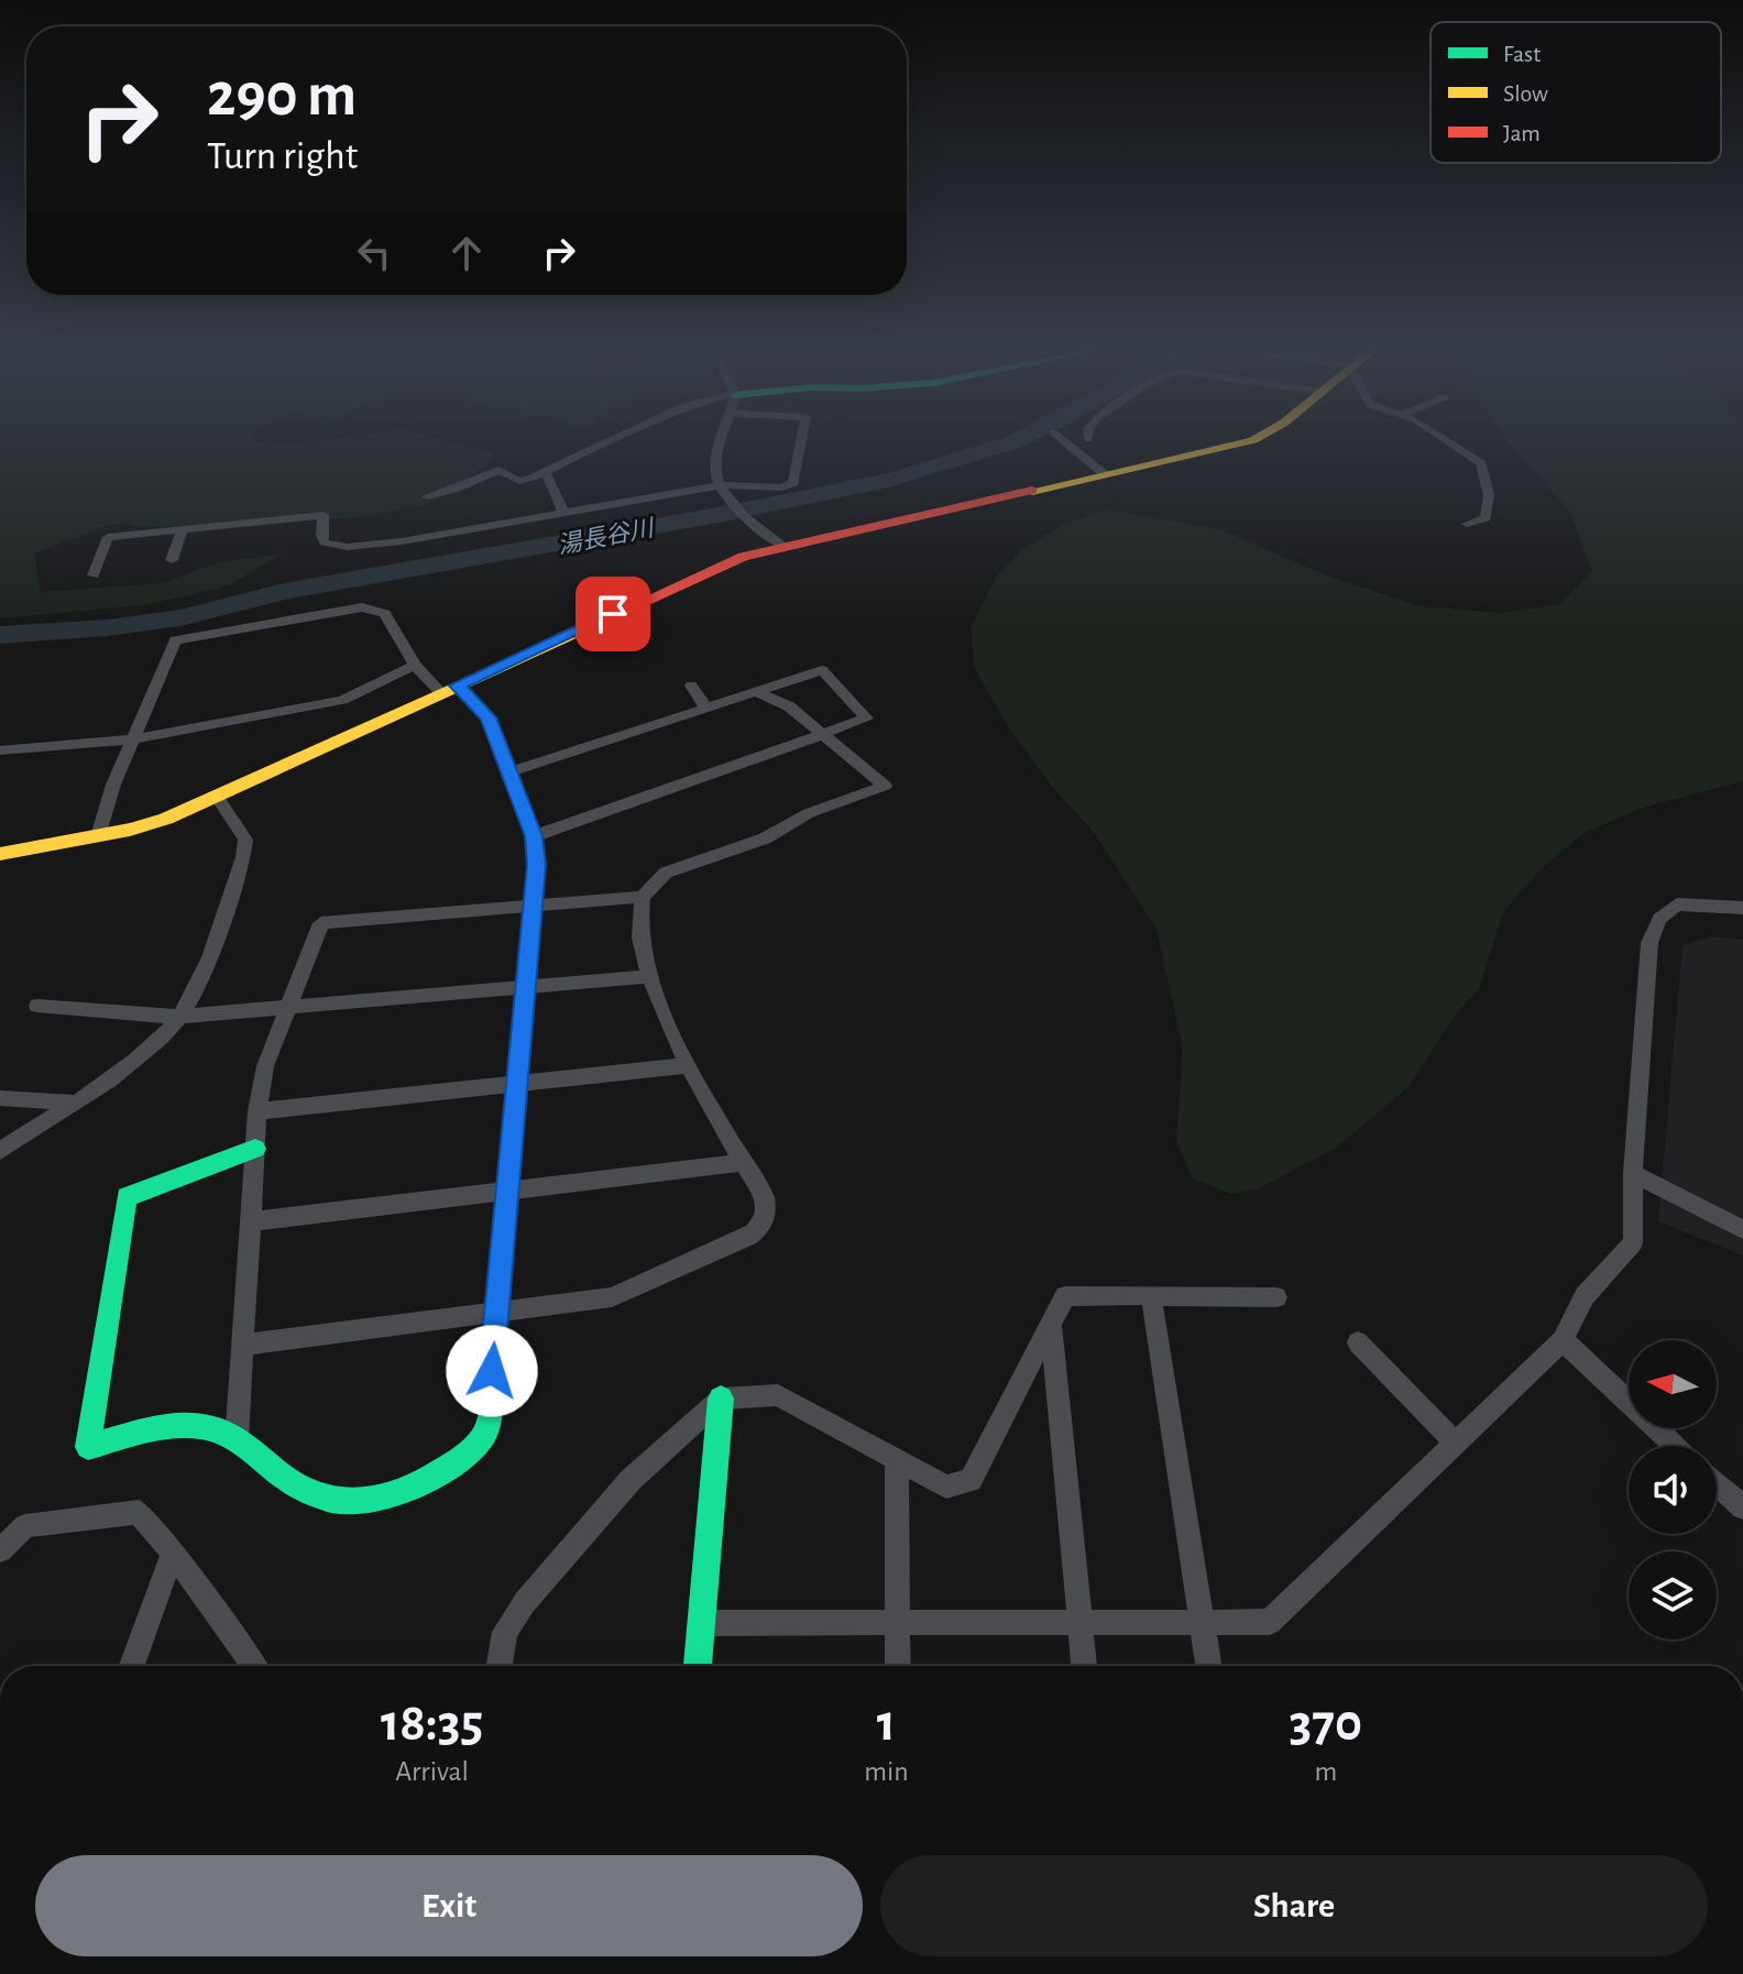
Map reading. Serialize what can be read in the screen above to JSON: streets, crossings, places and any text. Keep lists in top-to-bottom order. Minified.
{"water":["湯長谷川"],"legend":["Fast","Slow","Jam"],"north":"left","page":{"turn":["290 m","Turn right"],"eta":["18:35","Arrival","1","min","370","m"],"buttons":["Exit","Share"]}}
